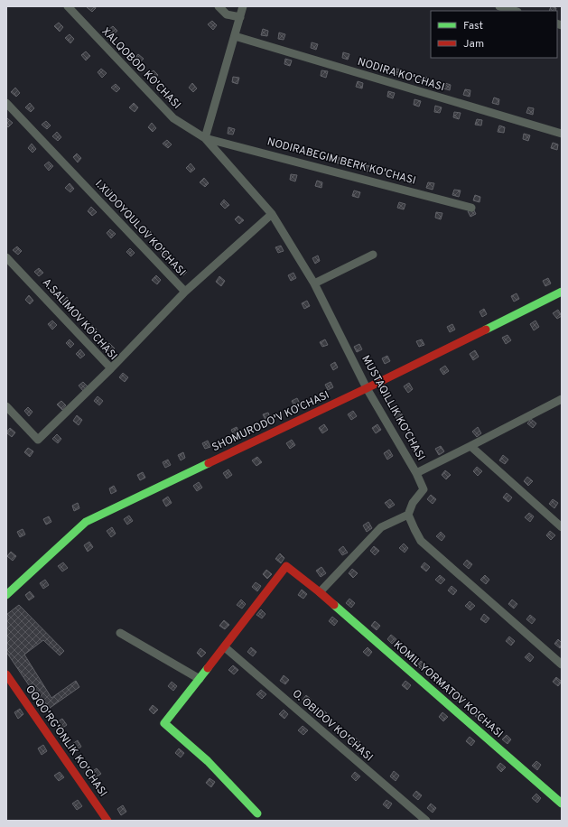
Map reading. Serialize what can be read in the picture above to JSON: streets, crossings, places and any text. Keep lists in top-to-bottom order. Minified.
{"streets":{"street":["XALQOBOD KO'CHASI","NODIRA KO'CHASI","NODIRABEGIM BERK KO'CHASI","I.XUDOYQULOV KO'CHASI","A.SALIMOV KO'CHASI","MUSTAQILLIK KO'CHASI","SHOMURODO'V KO'CHASI","KOMIL YORMATOV KO'CHASI","O. OBIDOV KO'CHASI","OQQO'RG'ONLIK KO'CHASI"]},"crossings":[["XALQOBOD KO'CHASI","NODIRABEGIM BERK KO'CHASI"],["XALQOBOD KO'CHASI","MUSTAQILLIK KO'CHASI"],["NODIRABEGIM BERK KO'CHASI","MUSTAQILLIK KO'CHASI"],["I.XUDOYQULOV KO'CHASI","A.SALIMOV KO'CHASI"],["MUSTAQILLIK KO'CHASI","SHOMURODO'V KO'CHASI"],["KOMIL YORMATOV KO'CHASI","O. OBIDOV KO'CHASI"]],"legend":["Fast","Jam"]}
